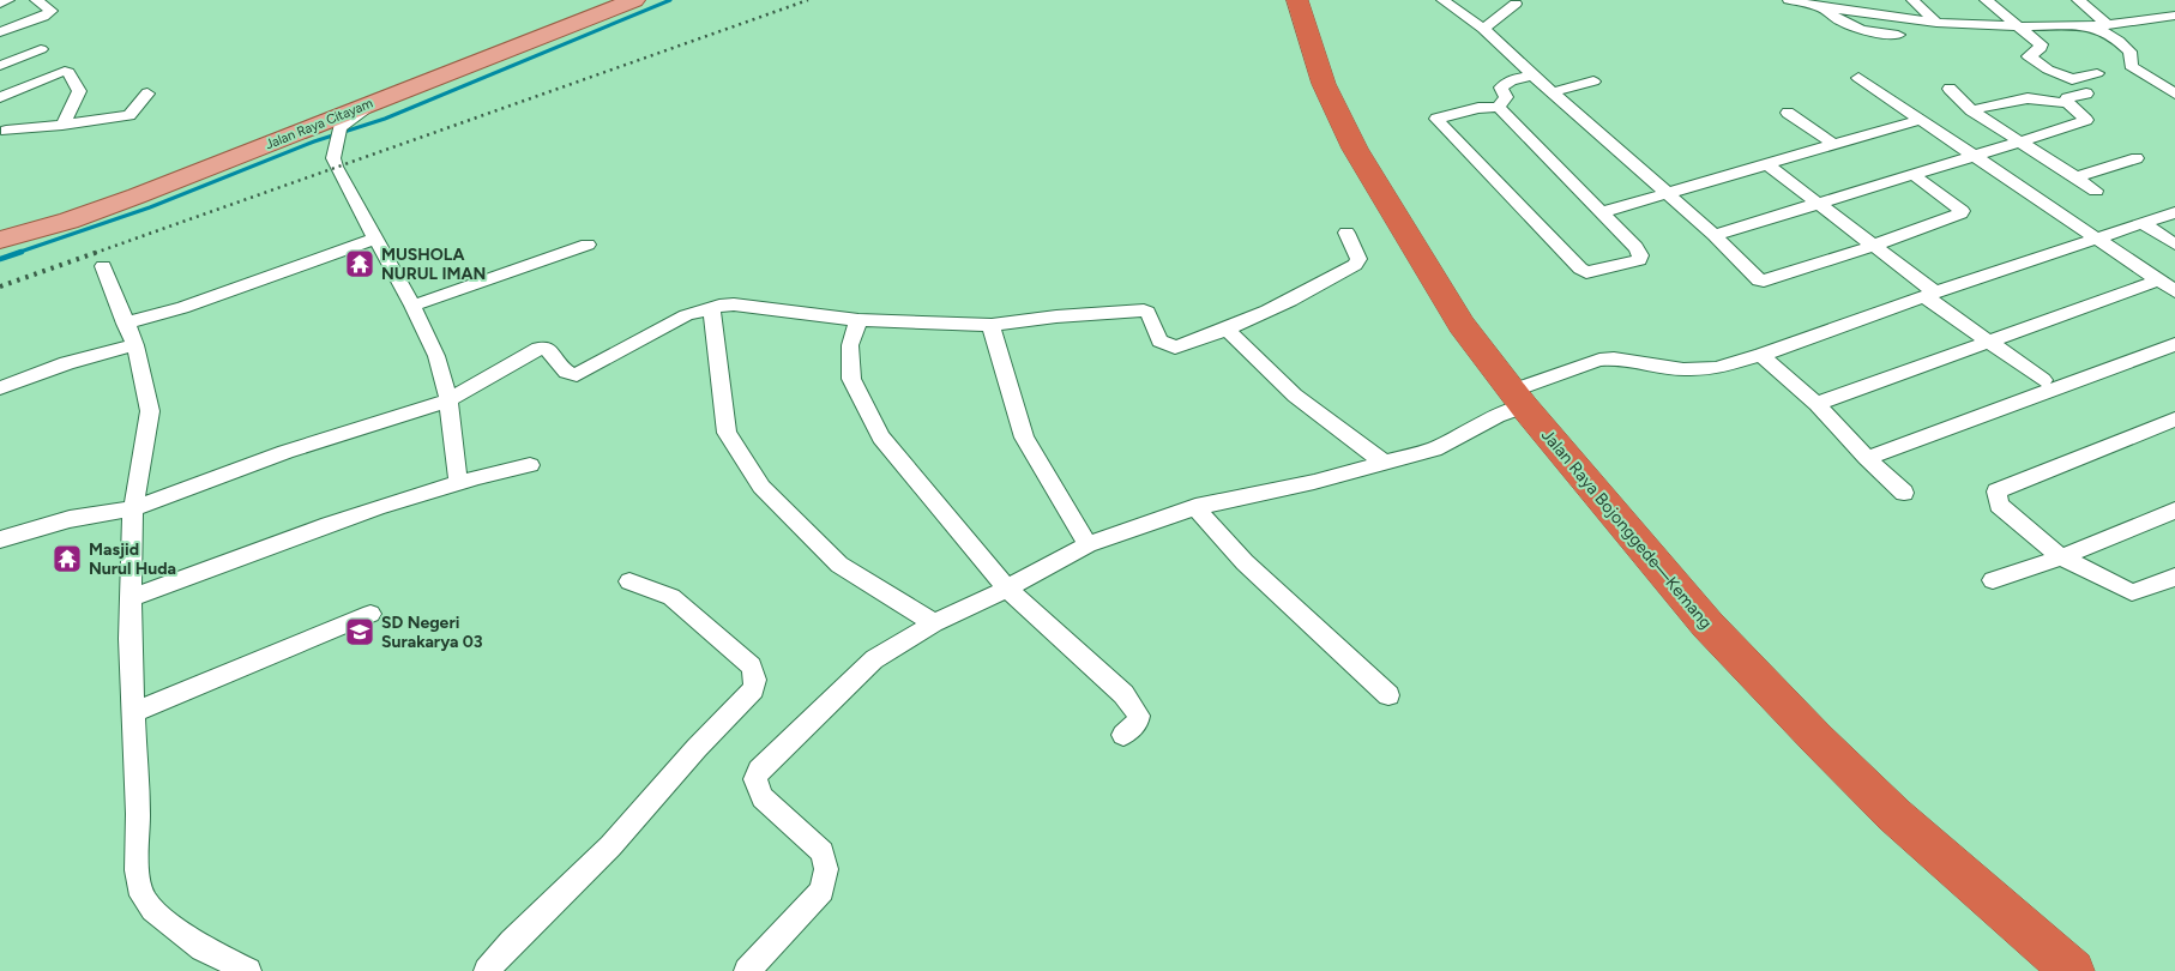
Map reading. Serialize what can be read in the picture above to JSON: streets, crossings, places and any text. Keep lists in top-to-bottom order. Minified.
{"streets":{"highway":["Jalan Raya Bojonggede—Kemang"],"main road":["Jalan Raya Citayam"]},"places":{"temple":["MUSHOLA NURUL IMAN","Masjid Nurul Huda"],"school or university":["SD Negeri Surakarya 03"]}}
